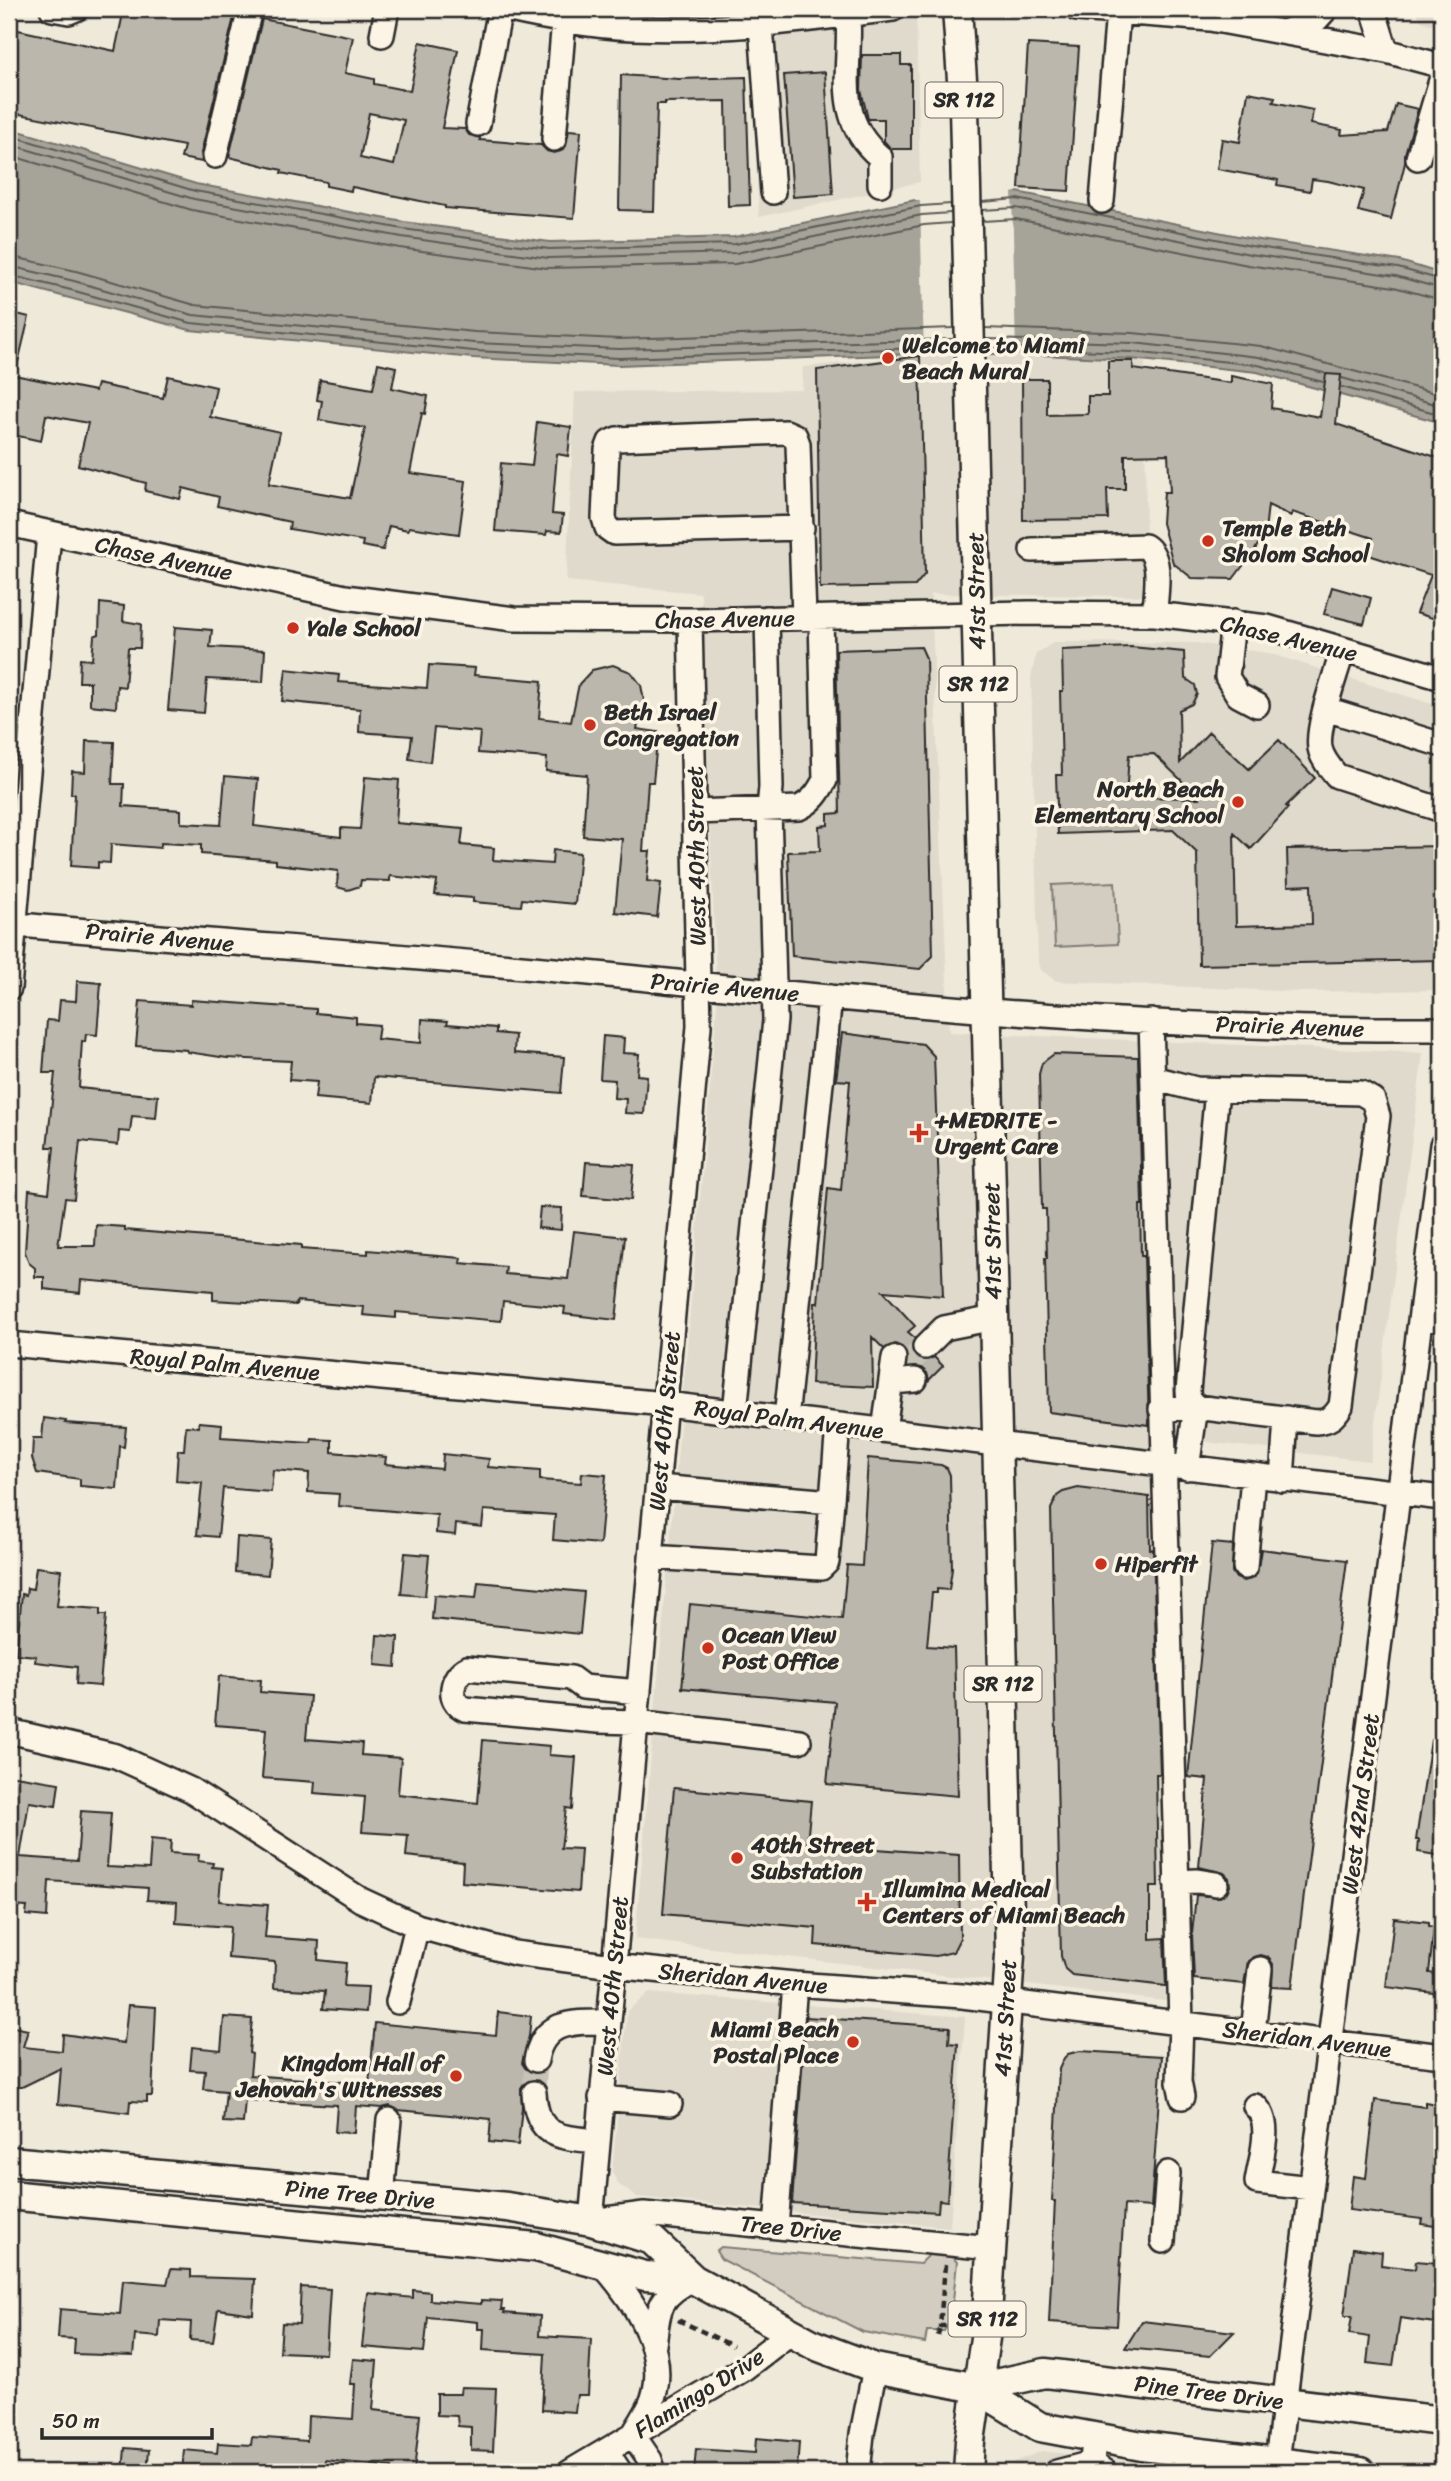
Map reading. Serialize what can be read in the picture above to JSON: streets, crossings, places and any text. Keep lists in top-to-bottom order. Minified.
{"streets":{"main road":["SR 112","41st Street","Pine Tree Drive"],"street":["Chase Avenue","West 40th Street","Prairie Avenue","Royal Palm Avenue","West 42nd Street","Sheridan Avenue","Tree Drive","Flamingo Drive"]},"crossings":[["Chase Avenue","41st Street"],["Chase Avenue","West 40th Street"],["41st Street","Prairie Avenue"],["41st Street","Royal Palm Avenue"],["41st Street","Sheridan Avenue"],["41st Street","Pine Tree Drive"],["41st Street","Tree Drive"],["West 40th Street","Prairie Avenue"],["West 40th Street","Royal Palm Avenue"],["West 40th Street","Sheridan Avenue"],["West 40th Street","Pine Tree Drive"],["West 40th Street","Tree Drive"],["Royal Palm Avenue","West 42nd Street"],["West 42nd Street","Sheridan Avenue"],["West 42nd Street","Pine Tree Drive"],["Pine Tree Drive","Tree Drive"],["Pine Tree Drive","Flamingo Drive"]],"places":{"other":["Welcome to Miami Beach Mural","Temple Beth Sholom School","Yale School","Beth Israel Congregation","North Beach Elementary School","Hiperfit","Ocean View Post Office","40th Street Substation","Miami Beach Postal Place","Kingdom Hall of Jehovah's Witnesses"],"health":["+MEDRITE - Urgent Care","Illumina Medical Centers of Miami Beach"]},"scale_bar":"50 m"}
